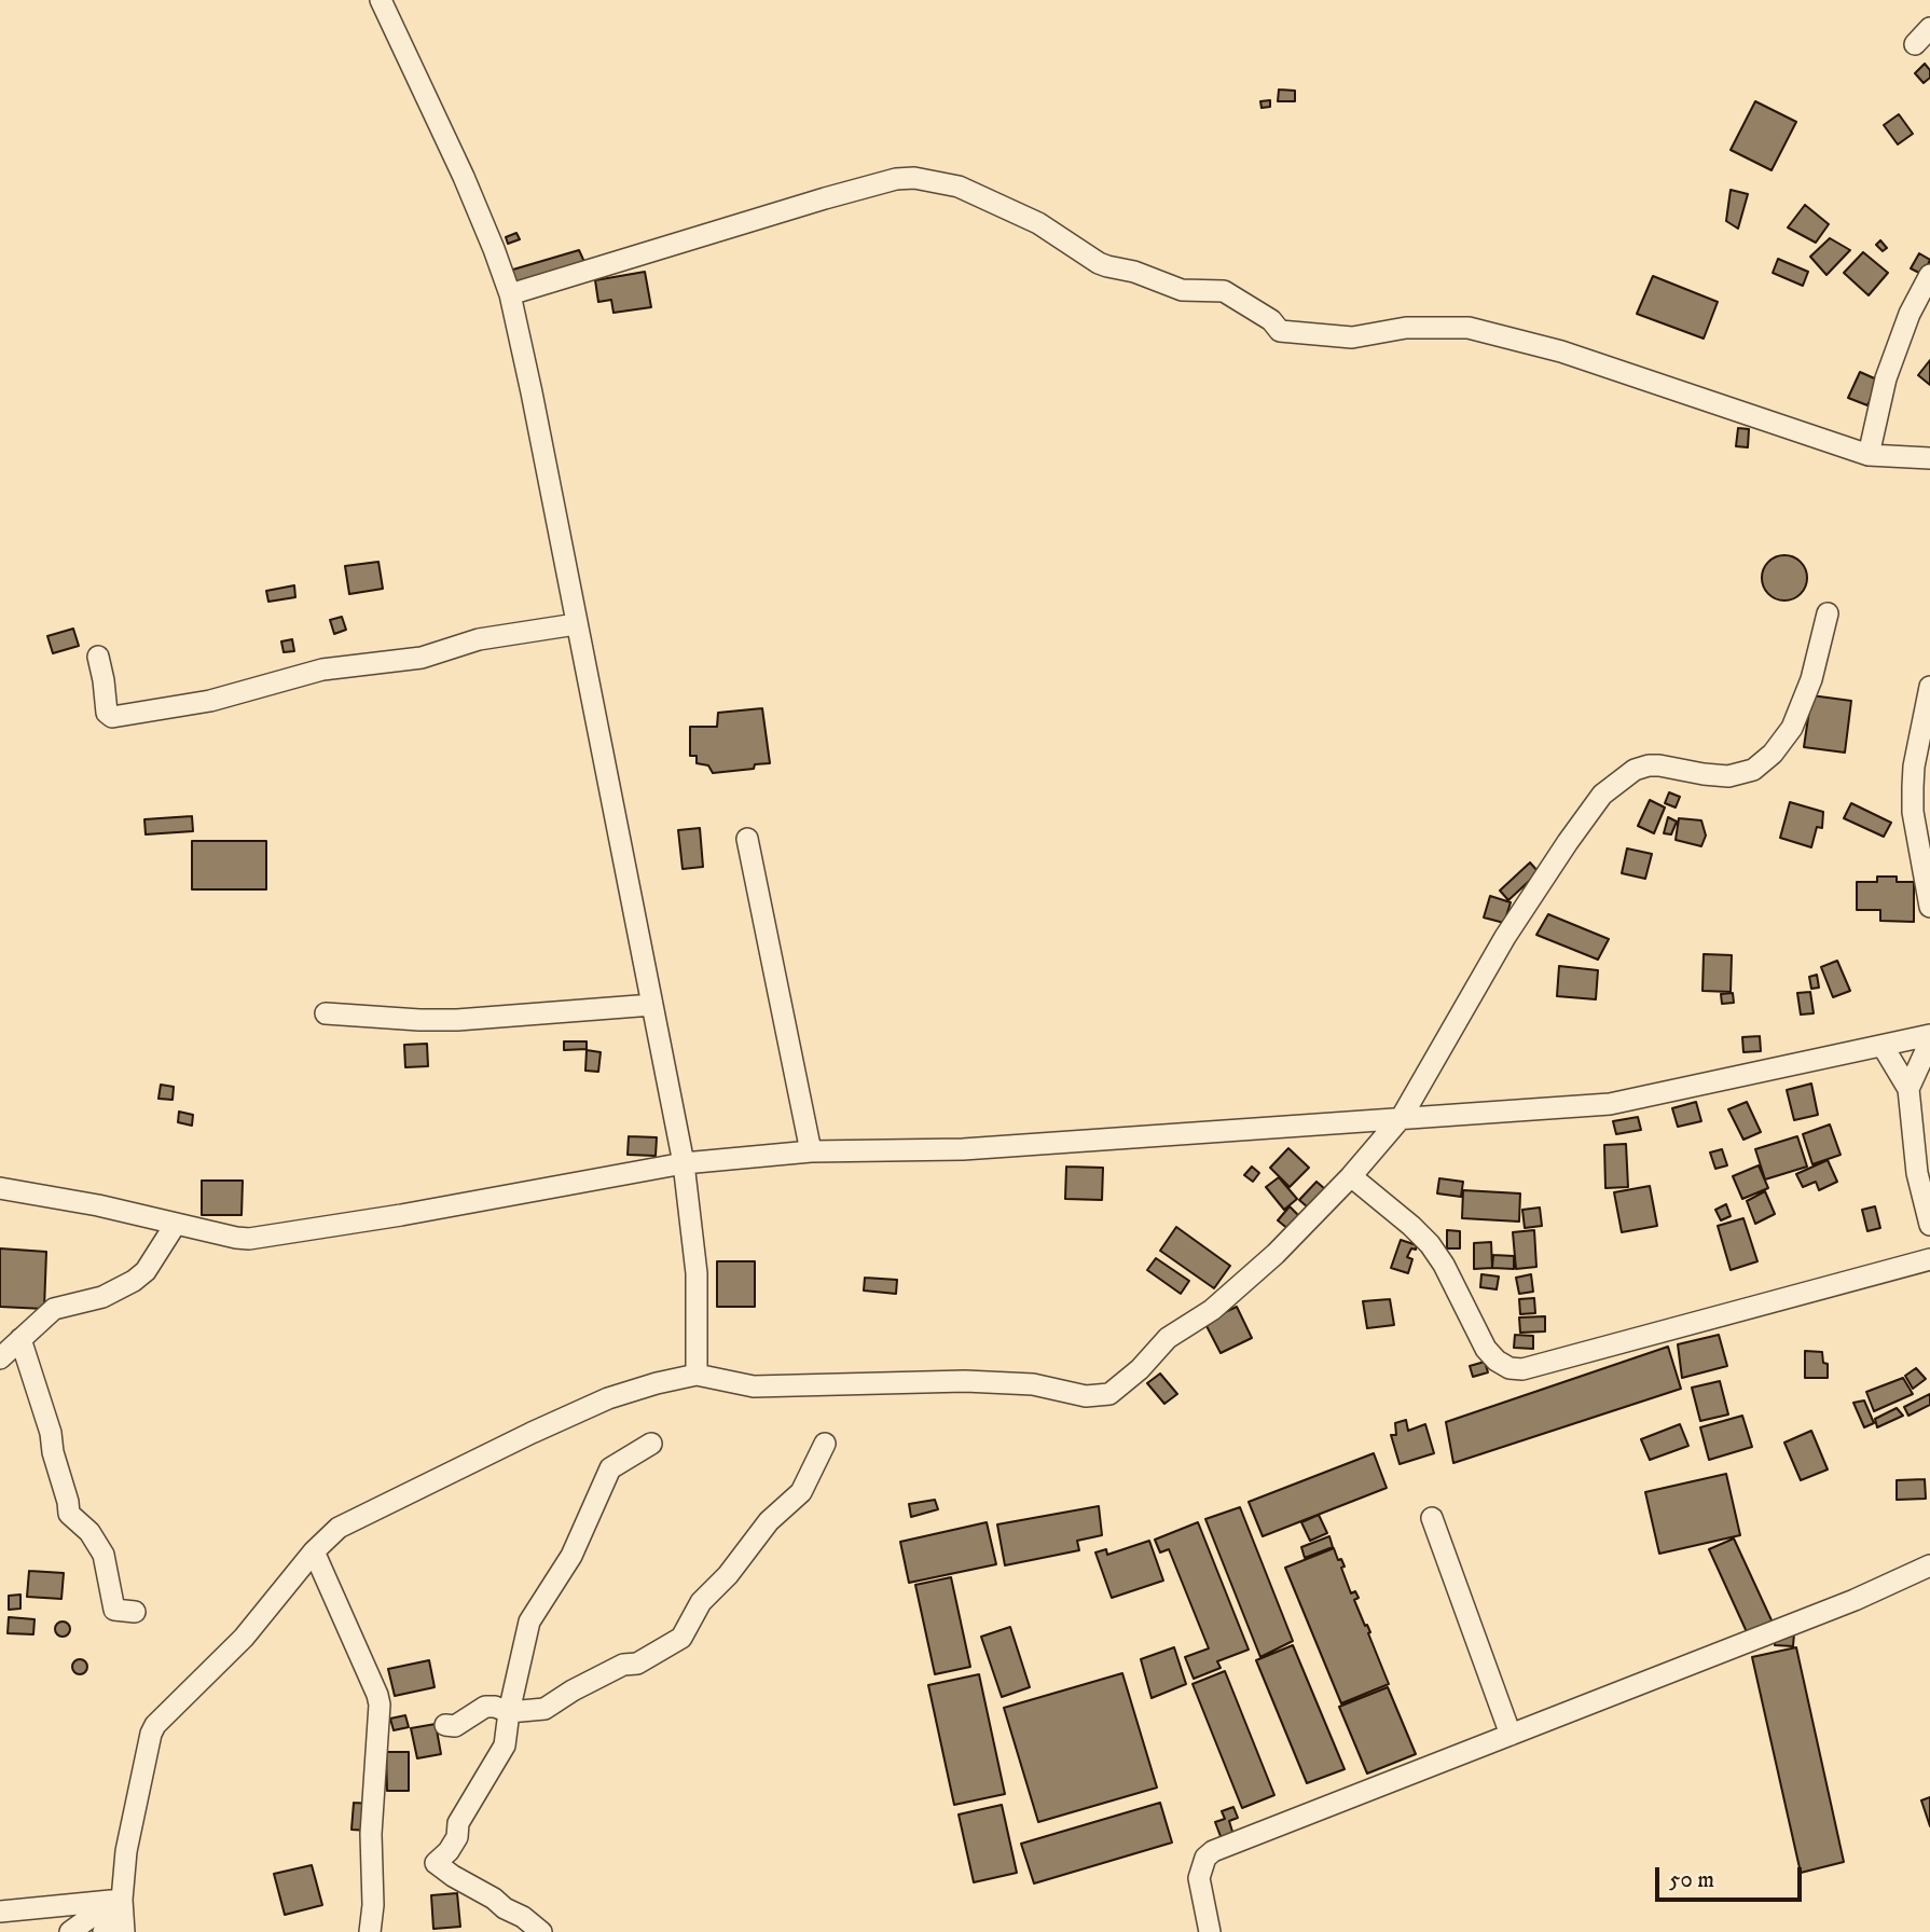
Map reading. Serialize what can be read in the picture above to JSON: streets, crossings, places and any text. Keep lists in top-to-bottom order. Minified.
{"scale_bar":"50 m"}
